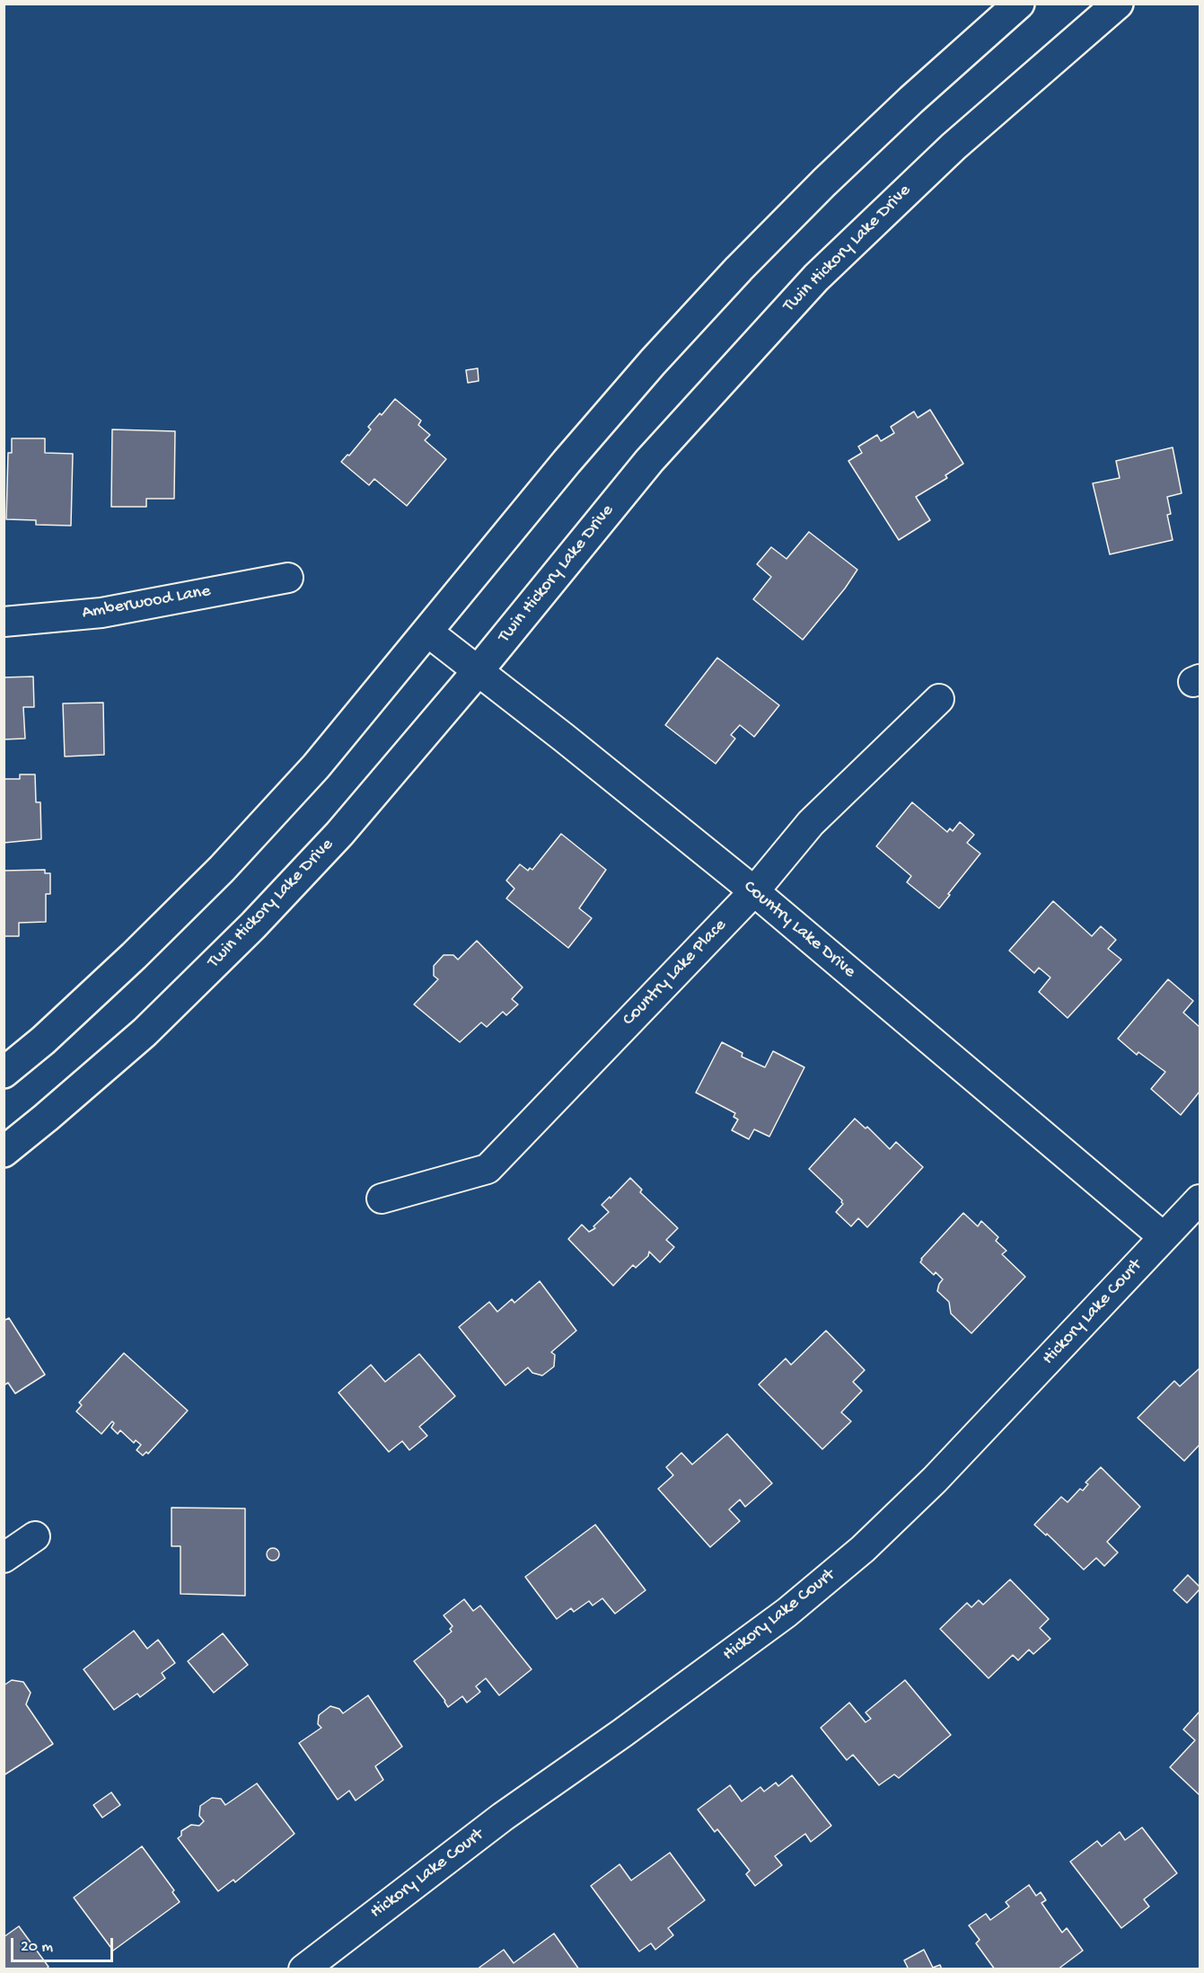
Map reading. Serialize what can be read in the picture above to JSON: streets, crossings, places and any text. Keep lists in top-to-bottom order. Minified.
{"streets":{"street":["Twin Hickory Lake Drive","Amberwood Lane","Country Lake Drive","Country Lake Place","Hickory Lake Court"]},"crossings":[["Twin Hickory Lake Drive","Country Lake Drive"],["Country Lake Drive","Country Lake Place"],["Country Lake Drive","Hickory Lake Court"]],"scale_bar":"20 m"}
